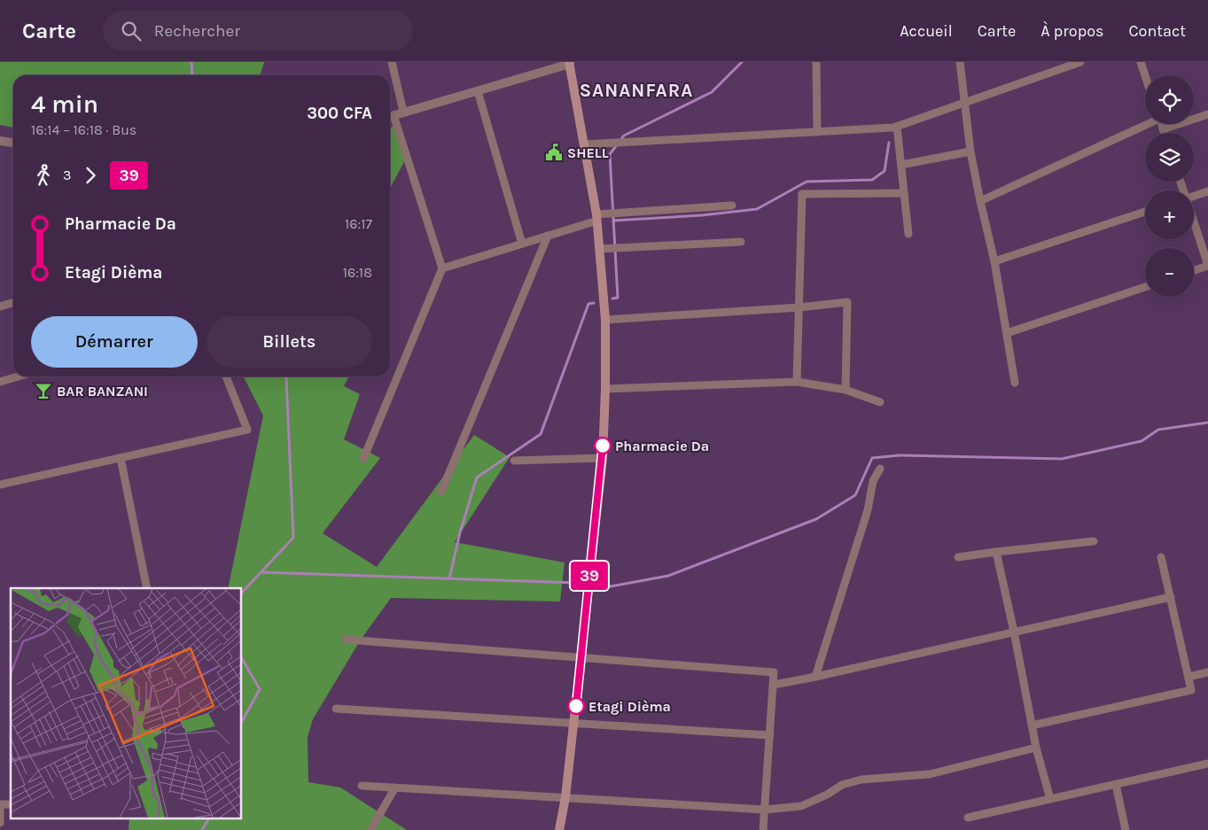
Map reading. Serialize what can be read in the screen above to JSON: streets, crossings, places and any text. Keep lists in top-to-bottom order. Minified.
{"districts":["SANANFARA"],"places":{"public building":["SHELL"],"bar":["BAR BANZANI"],"other":["Pharmacie Da","Etagi Dièma"]},"lines":["bus line 39"],"page":{"header":"Carte","search":"Rechercher","nav":["Accueil","Carte","À propos","Contact"],"on_map":"39","map_buttons":["+","−"],"heading":["4 min","16:14 – 16:18 · Bus","300 CFA"],"legs":["3","39"],"list":[{"name":"Pharmacie Da","value":"16:17"},{"name":"Etagi Dièma","value":"16:18"}],"buttons":["Démarrer","Billets"]}}
